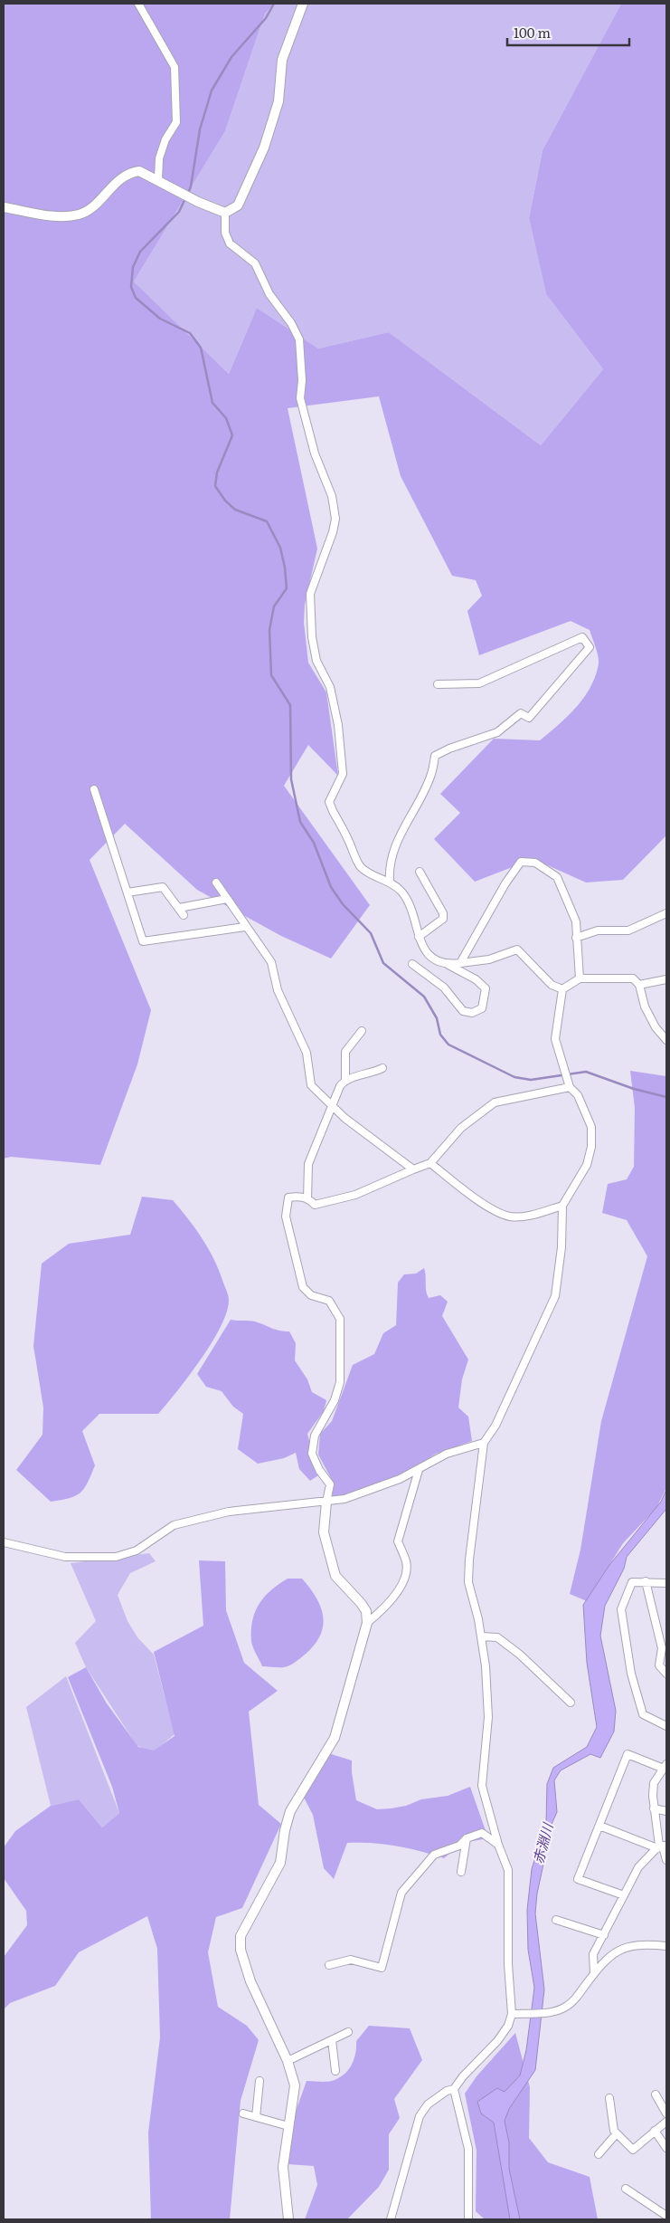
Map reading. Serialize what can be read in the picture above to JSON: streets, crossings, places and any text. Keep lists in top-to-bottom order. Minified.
{"water":["赤淵川"],"scale_bar":"100 m"}
